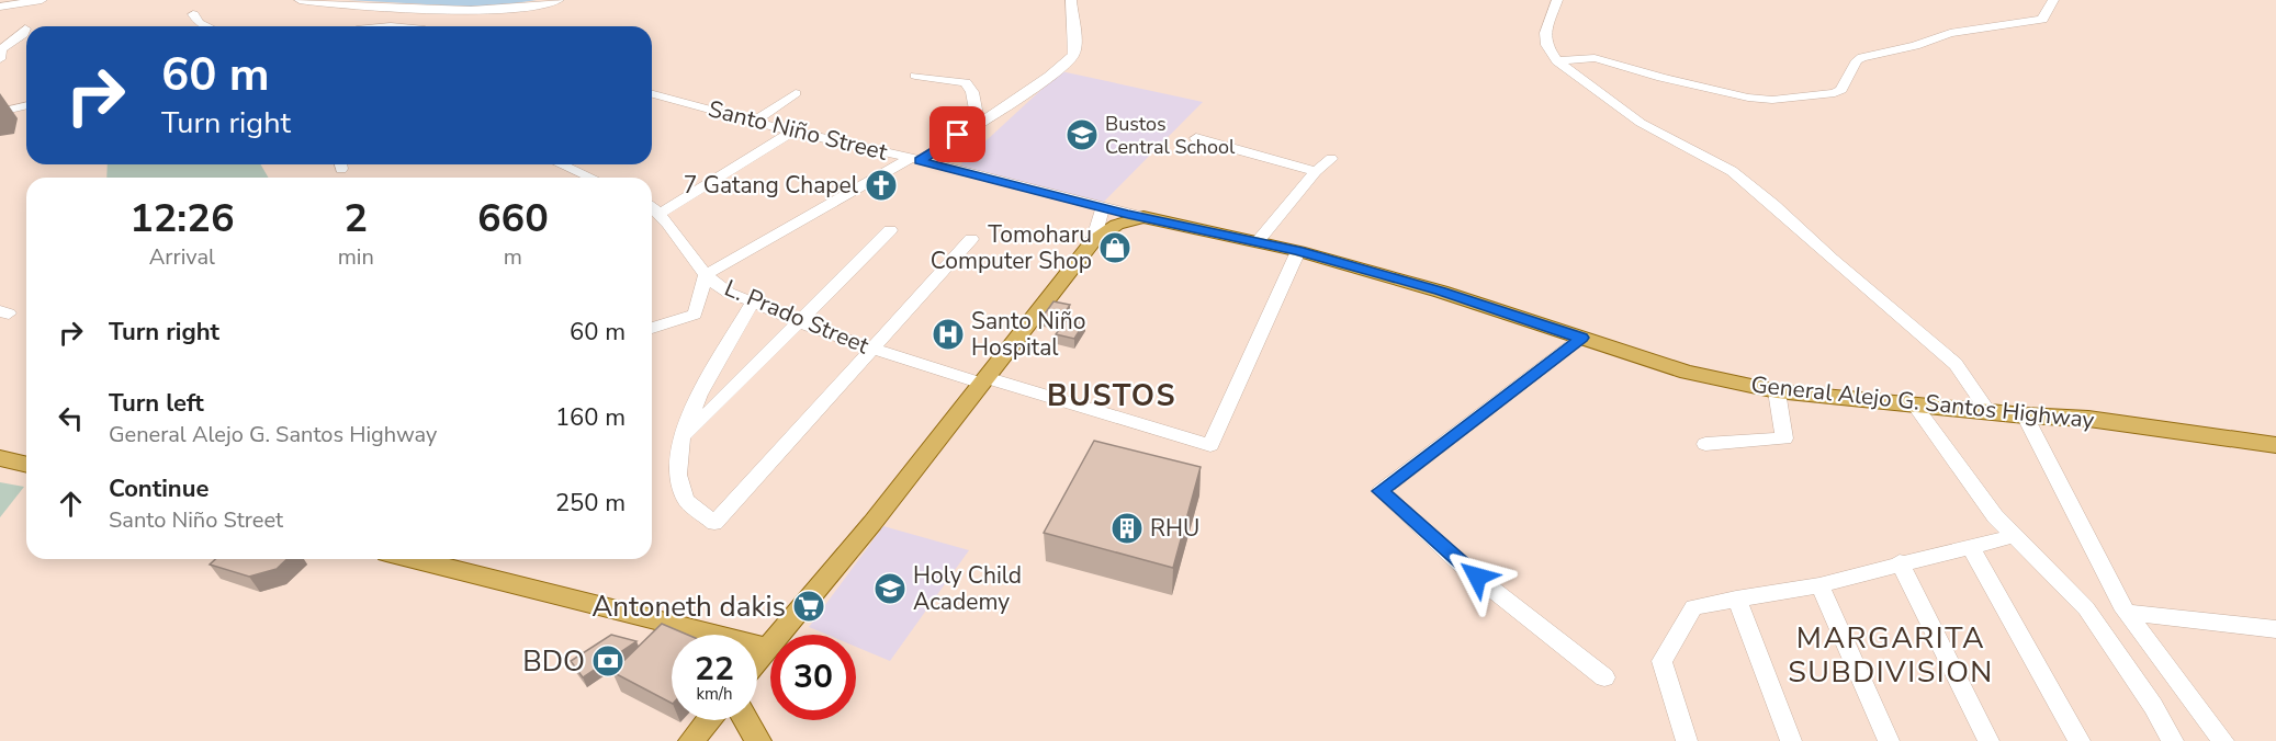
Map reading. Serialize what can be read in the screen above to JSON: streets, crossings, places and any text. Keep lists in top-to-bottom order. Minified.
{"streets":{"main road":["General Alejo G. Santos Highway"],"street":["Santo Niño Street","L. Prado Street"]},"crossings":[["Santo Niño Street","General Alejo G. Santos Highway"],["L. Prado Street","General Alejo G. Santos Highway"]],"districts":["BUSTOS","MARGARITA SUBDIVISION"],"places":{"school or university":["Bustos Central School","Holy Child Academy"],"church":["7 Gatang Chapel"],"shop":["Tomoharu Computer Shop"],"hospital":["Santo Niño Hospital"],"building":["RHU"],"supermarket":["Antoneth dakis"],"bank":["BDO"]},"page":{"turn":["60 m","Turn right"],"eta":["12:26","Arrival","2","min","660","m"],"list":[{"name":"Turn right","value":"60 m"},{"name":"Turn left","note":"General Alejo G. Santos Highway","value":"160 m"},{"name":"Continue","note":"Santo Niño Street","value":"250 m"}],"speed":"22 km/h","limit":"30"}}
